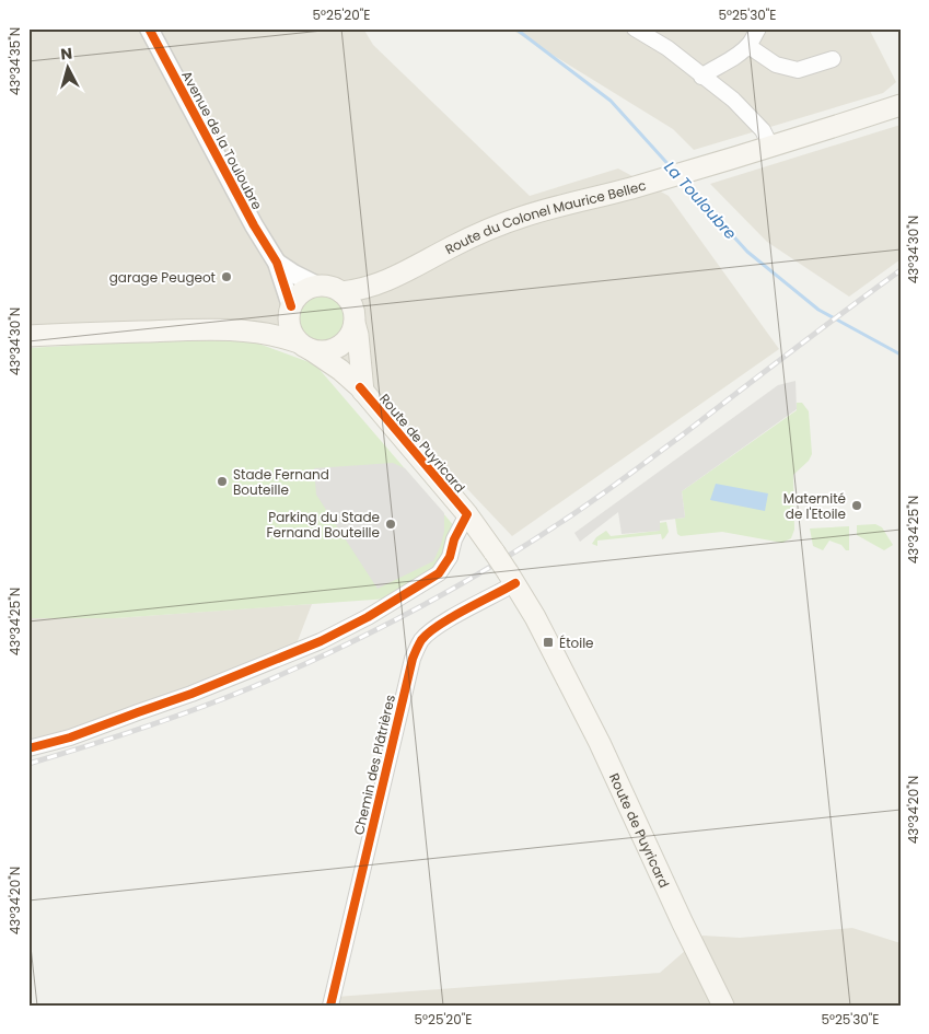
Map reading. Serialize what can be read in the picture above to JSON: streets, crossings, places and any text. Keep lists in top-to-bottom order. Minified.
{"streets":{"main road":["Route du Colonel Maurice Bellec","Route de Puyricard"],"street":["Avenue de la Touloubre","Chemin des Plâtrières"]},"crossings":[["Avenue de la Touloubre","Route du Colonel Maurice Bellec"],["Avenue de la Touloubre","Route de Puyricard"],["Route du Colonel Maurice Bellec","Route de Puyricard"],["Route de Puyricard","Chemin des Plâtrières"]],"water":["La Touloubre"],"places":{"other":["garage Peugeot","Stade Fernand Bouteille","Maternité de l'Etoile","Parking du Stade Fernand Bouteille"],"transit":["Étoile"]},"north":"top","coordinates":["5°25'20\"E","5°25'30\"E","43°34'35\"N","43°34'30\"N","43°34'25\"N","43°34'20\"N"]}
